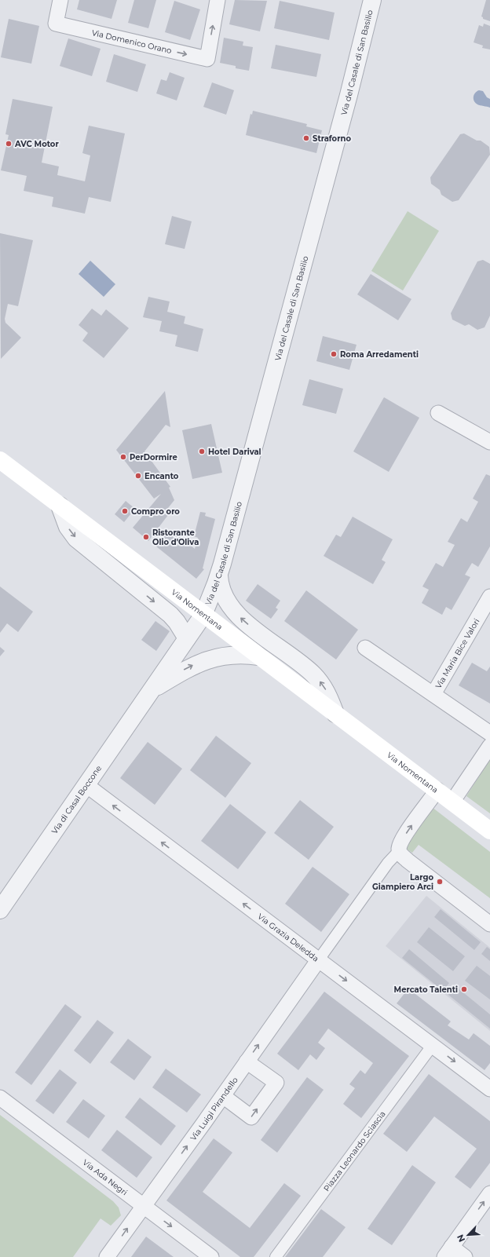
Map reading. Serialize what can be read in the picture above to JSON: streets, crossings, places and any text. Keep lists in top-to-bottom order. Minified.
{"streets":{"main road":["Via Nomentana"],"street":["Via Domenico Orano","Via del Casale di San Basilio","Via Maria Bice Valori","Via di Casal Boccone","Via Grazia Deledda","Via Luigi Pirandello","Piazza Leonardo Sciascia","Via Ada Negri"]},"crossings":[["Via del Casale di San Basilio","Via Nomentana"],["Via del Casale di San Basilio","Via di Casal Boccone"],["Via Nomentana","Via di Casal Boccone"],["Via di Casal Boccone","Via Grazia Deledda"],["Via Grazia Deledda","Via Luigi Pirandello"],["Via Grazia Deledda","Piazza Leonardo Sciascia"],["Via Luigi Pirandello","Via Ada Negri"]],"one_way":["Via Luigi Pirandello"],"places":["Straforno","AVC Motor","Roma Arredamenti","Hotel Darival","PerDormire","Encanto","Compro oro","Ristorante Olio d'Oliva","Largo Giampiero Arci","Mercato Talenti"],"north":"bottom left"}
